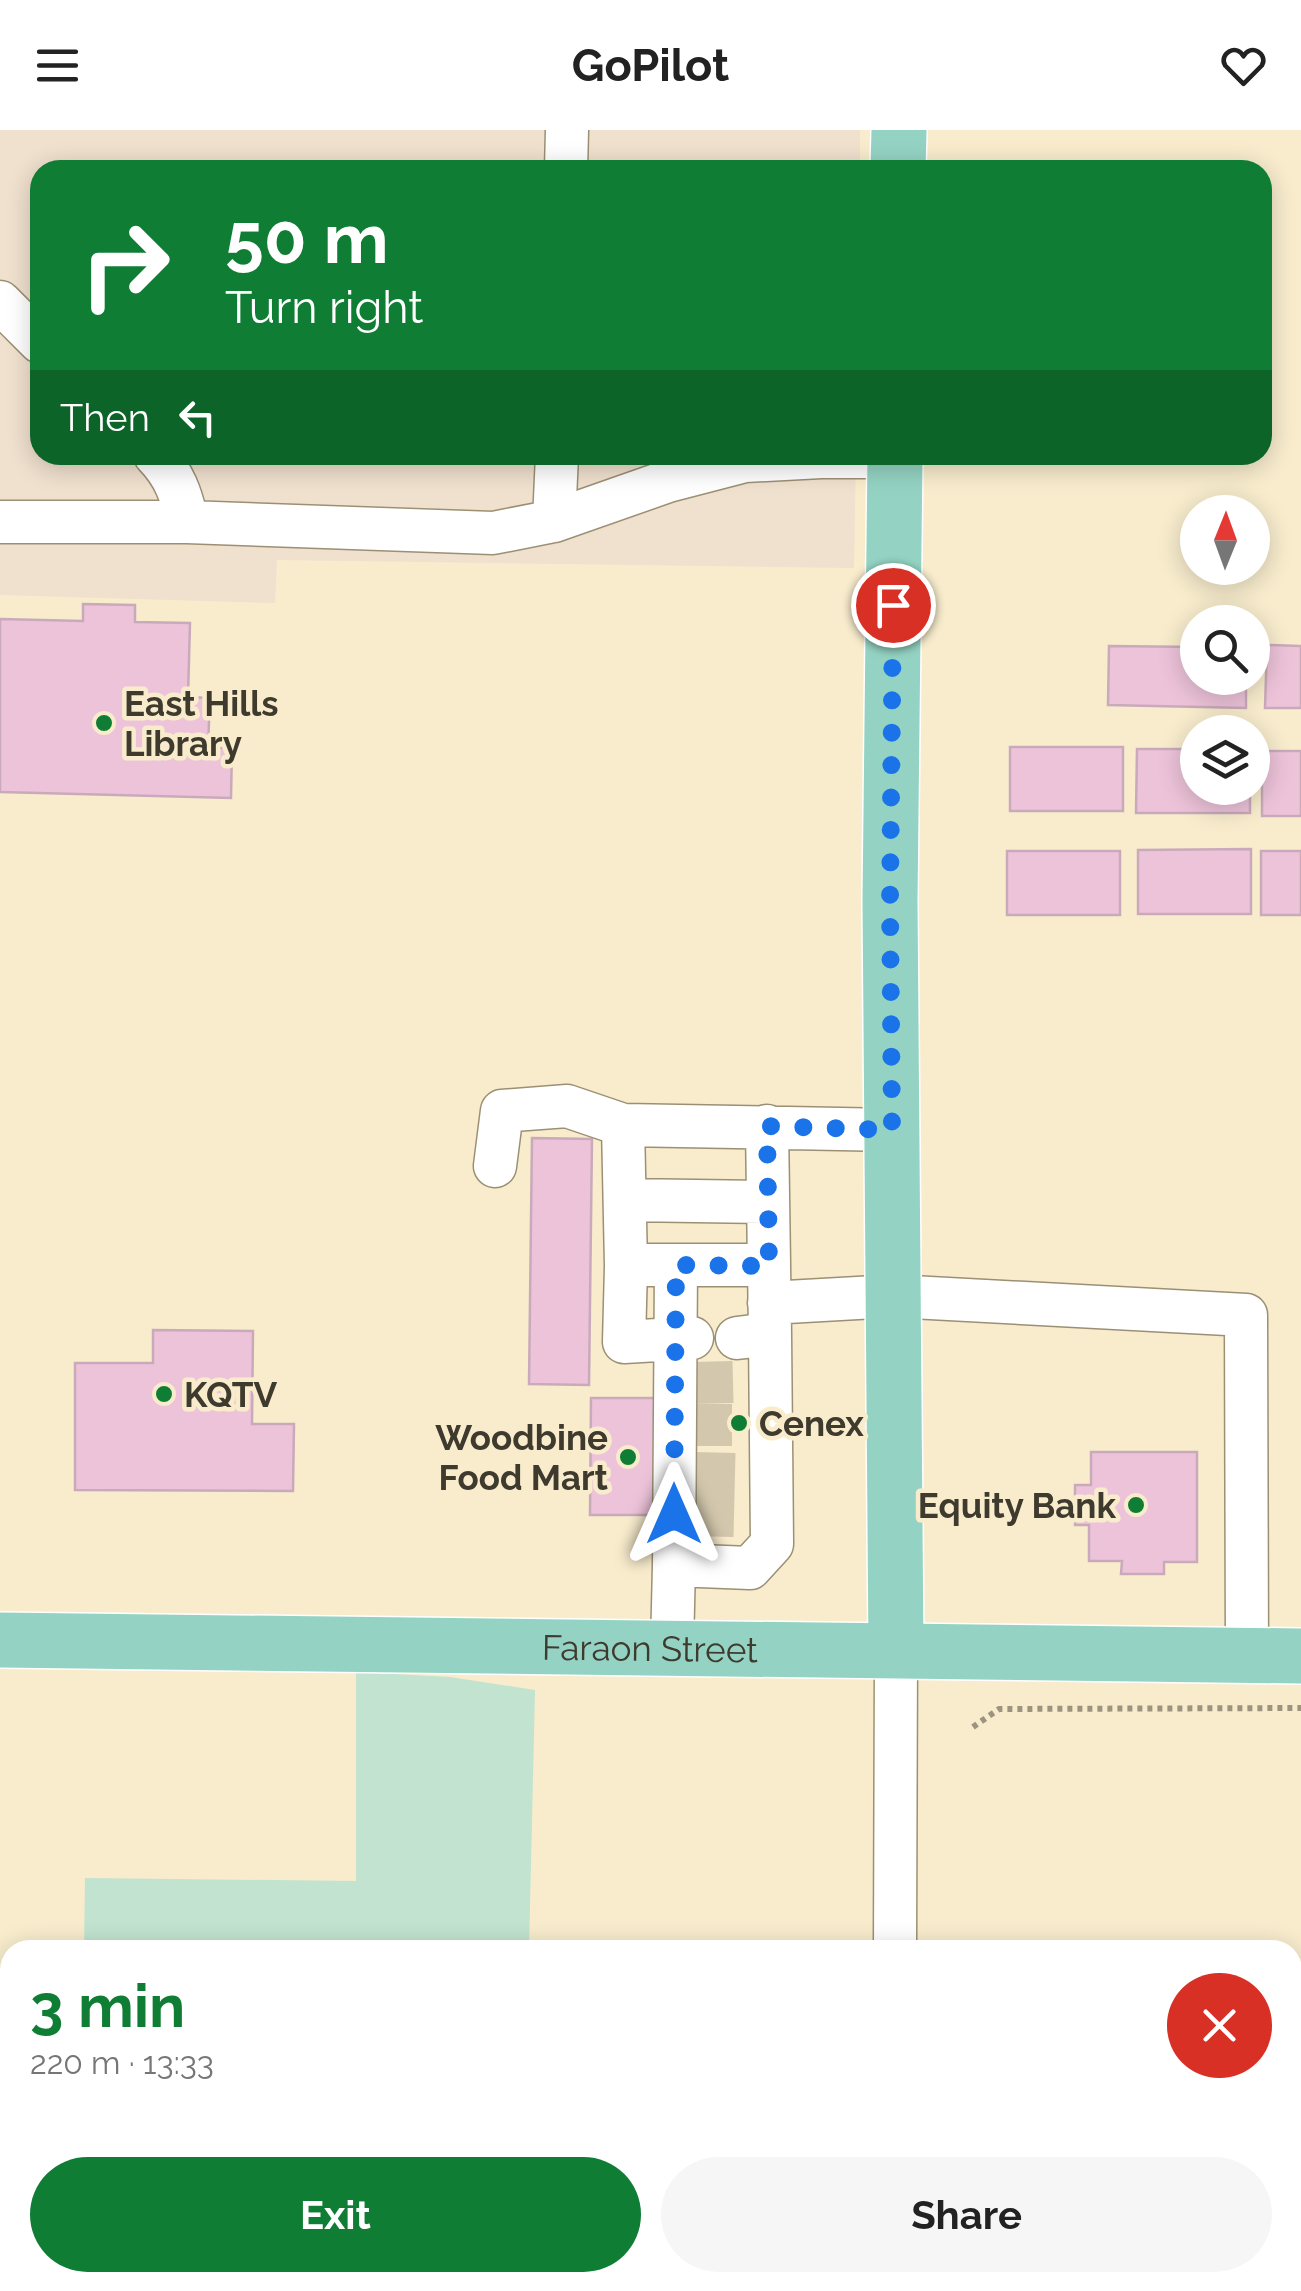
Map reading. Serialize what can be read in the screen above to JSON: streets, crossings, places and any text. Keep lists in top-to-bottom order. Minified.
{"streets":{"main road":["Faraon Street"]},"places":["East Hills Library","KQTV","Cenex","Woodbine Food Mart","Equity Bank"],"north":"top","page":{"header":"GoPilot","turn":["50 m","Turn right"],"then":"Then","heading":["3 min","220 m · 13:33"],"buttons":["Exit","Share"]}}
